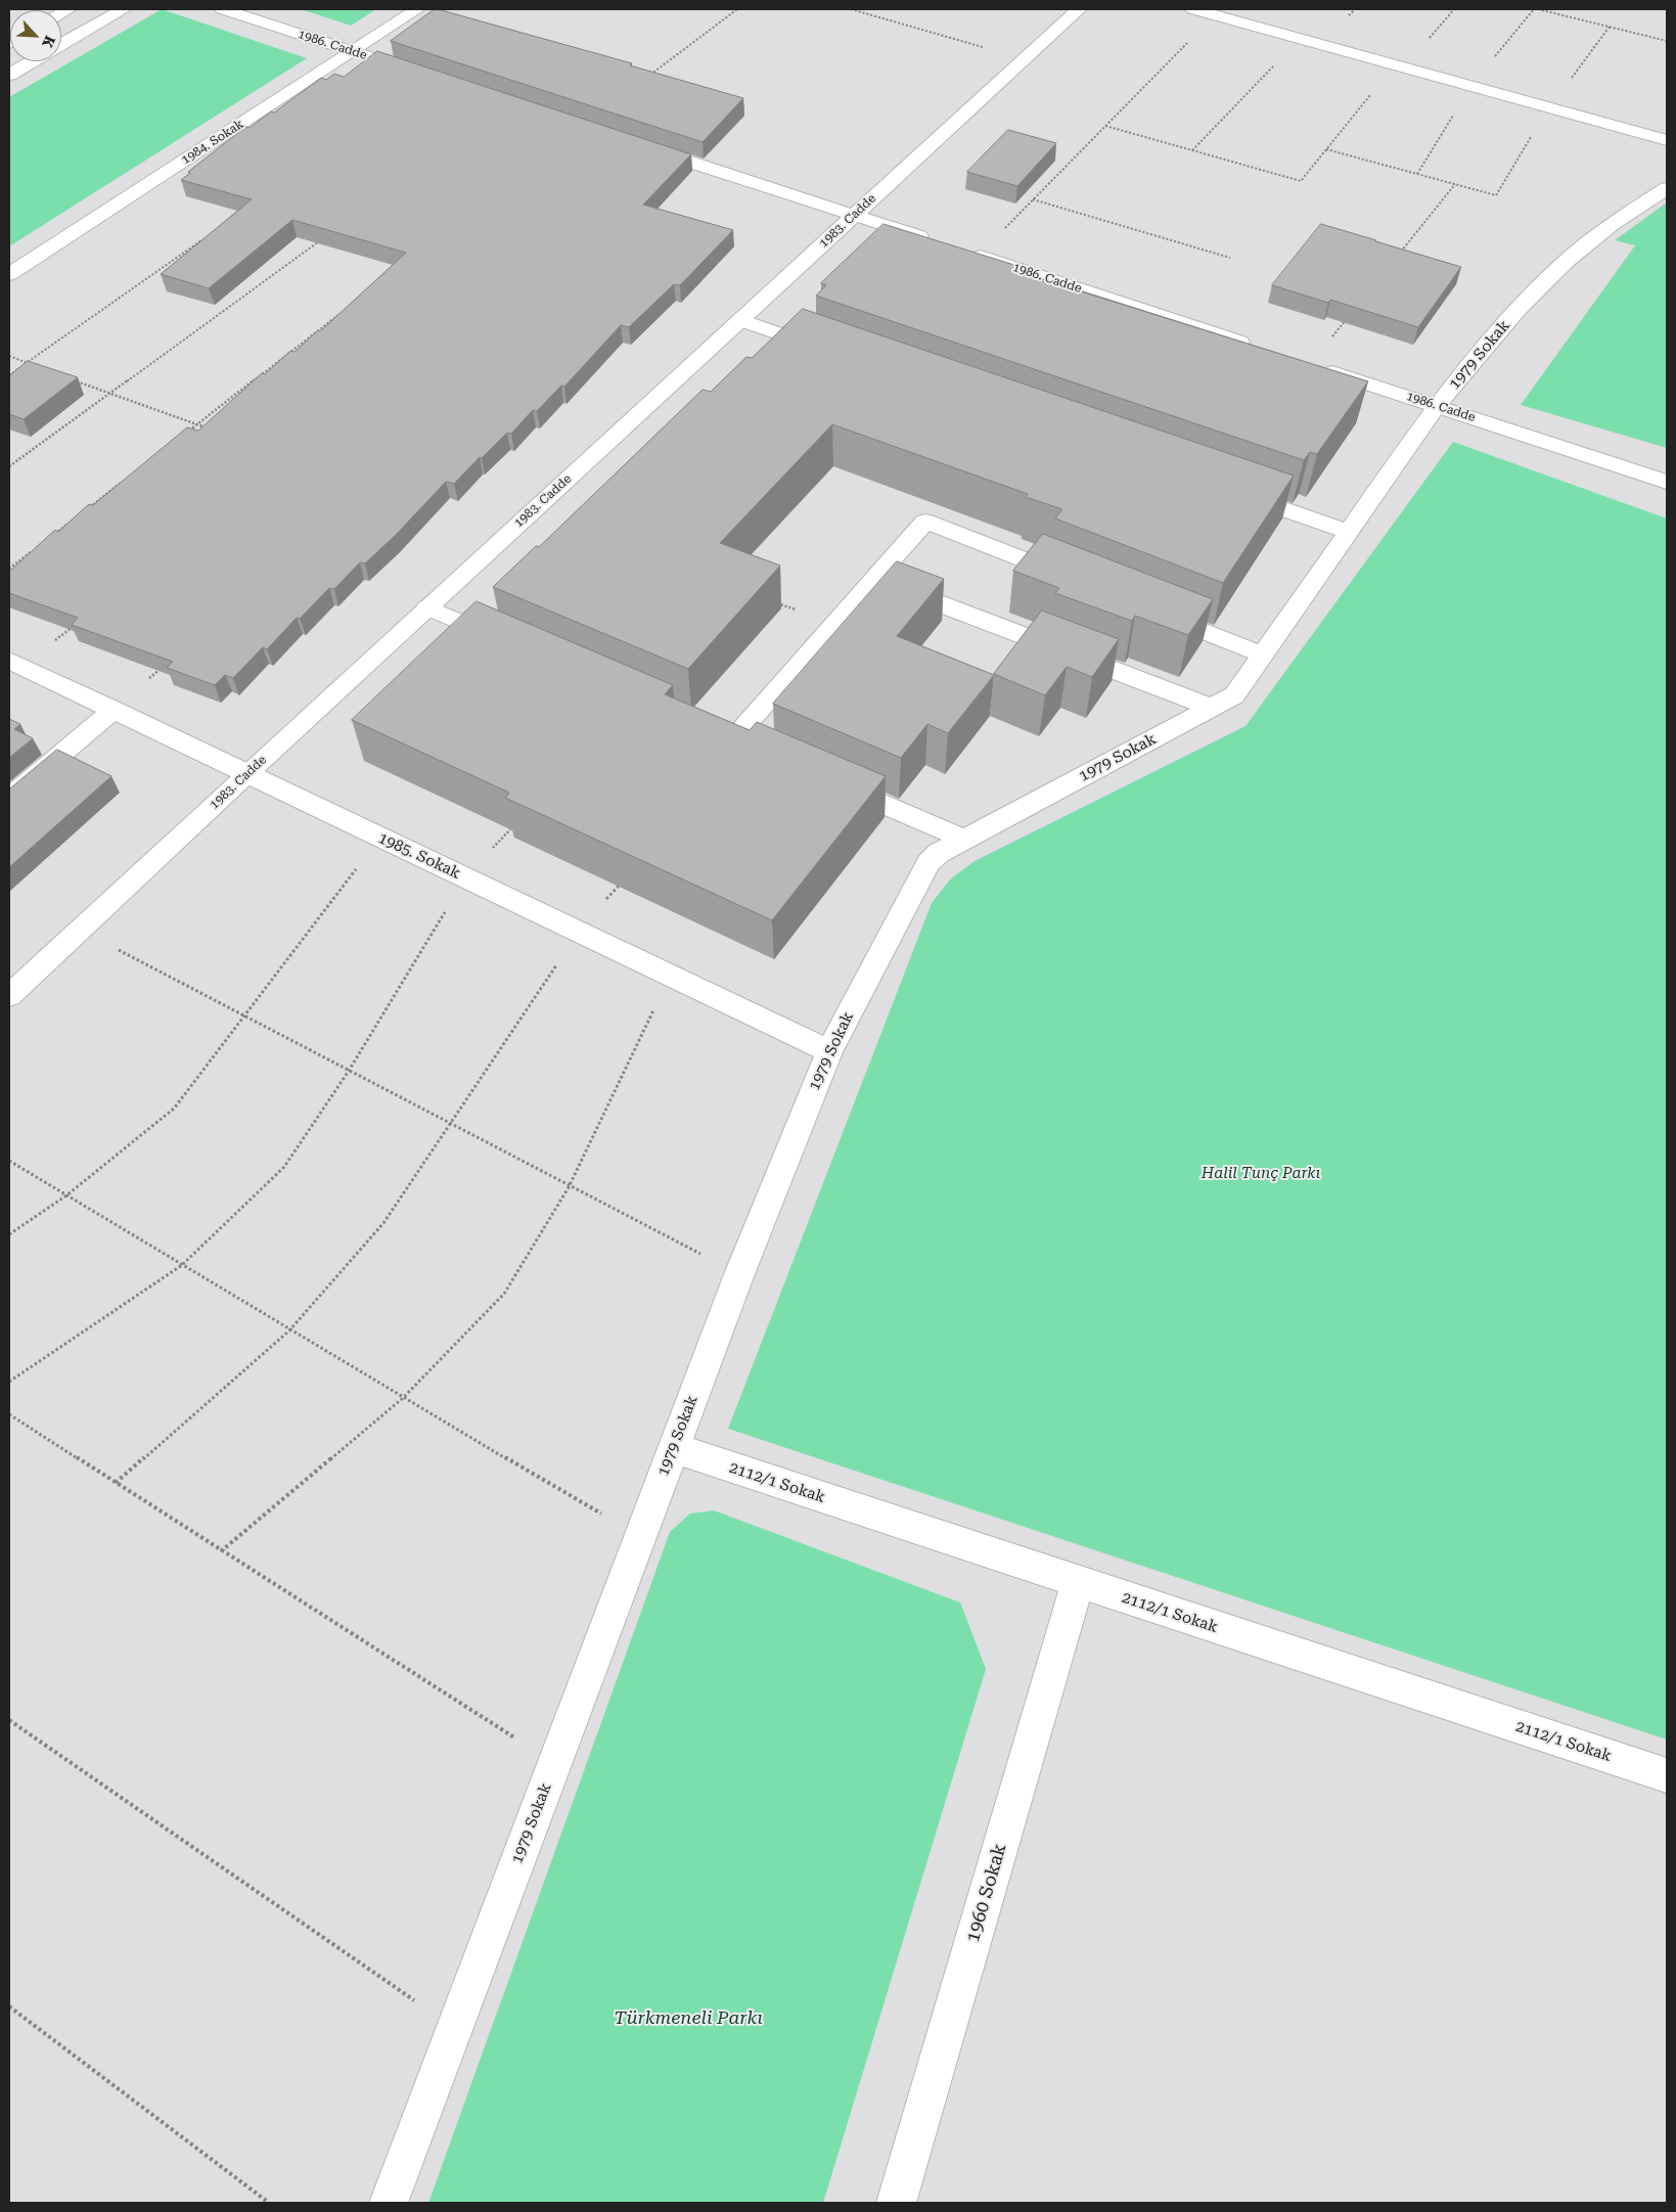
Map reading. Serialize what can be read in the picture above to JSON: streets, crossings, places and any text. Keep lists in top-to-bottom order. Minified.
{"streets":{"street":["1986. Cadde","1984. Sokak","1983. Cadde","1979 Sokak","1985. Sokak","2112/1 Sokak","1960 Sokak"]},"crossings":[["1986. Cadde","1984. Sokak"],["1986. Cadde","1979 Sokak"],["1983. Cadde","1985. Sokak"],["1979 Sokak","1985. Sokak"],["1979 Sokak","2112/1 Sokak"],["2112/1 Sokak","1960 Sokak"]],"parks":["Halil Tunç Parkı","Türkmeneli Parkı"],"north":"bottom right"}
